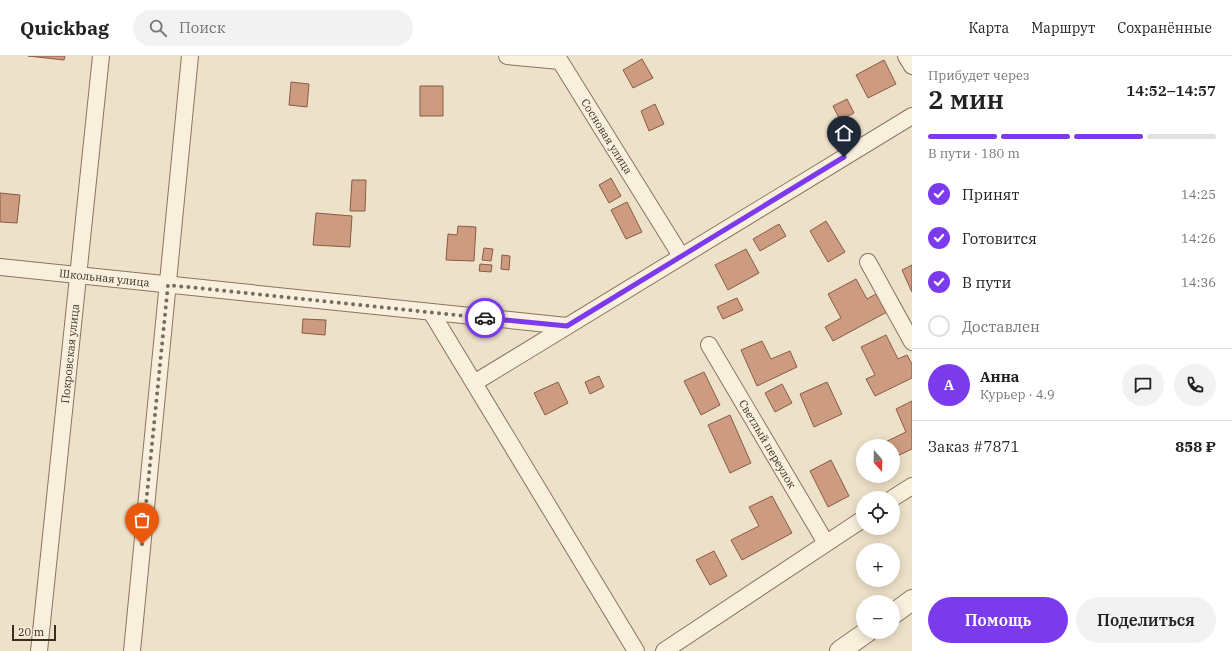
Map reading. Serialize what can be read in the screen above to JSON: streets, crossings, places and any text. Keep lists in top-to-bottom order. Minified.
{"streets":{"street":["Сосновая улица","Школьная улица","Покровская улица","Светлый переулок"]},"crossings":[["Школьная улица","Покровская улица"]],"scale_bar":"20 m","north":"bottom","page":{"header":"Quickbag","search":"Поиск","nav":["Карта","Маршрут","Сохранённые"],"heading":["2 мин","Прибудет через","14:52–14:57"],"panel":["Анна","Курьер · 4.9","Заказ #7871","858 ₽"],"bar":"В пути · 180 m","list":[["Принят","14:25"],["Готовится","14:26"],["В пути","14:36"],"Доставлен"],"round":"А","map_buttons":["+","−"],"buttons":["Помощь","Поделиться"],"scale":"20 m"}}
